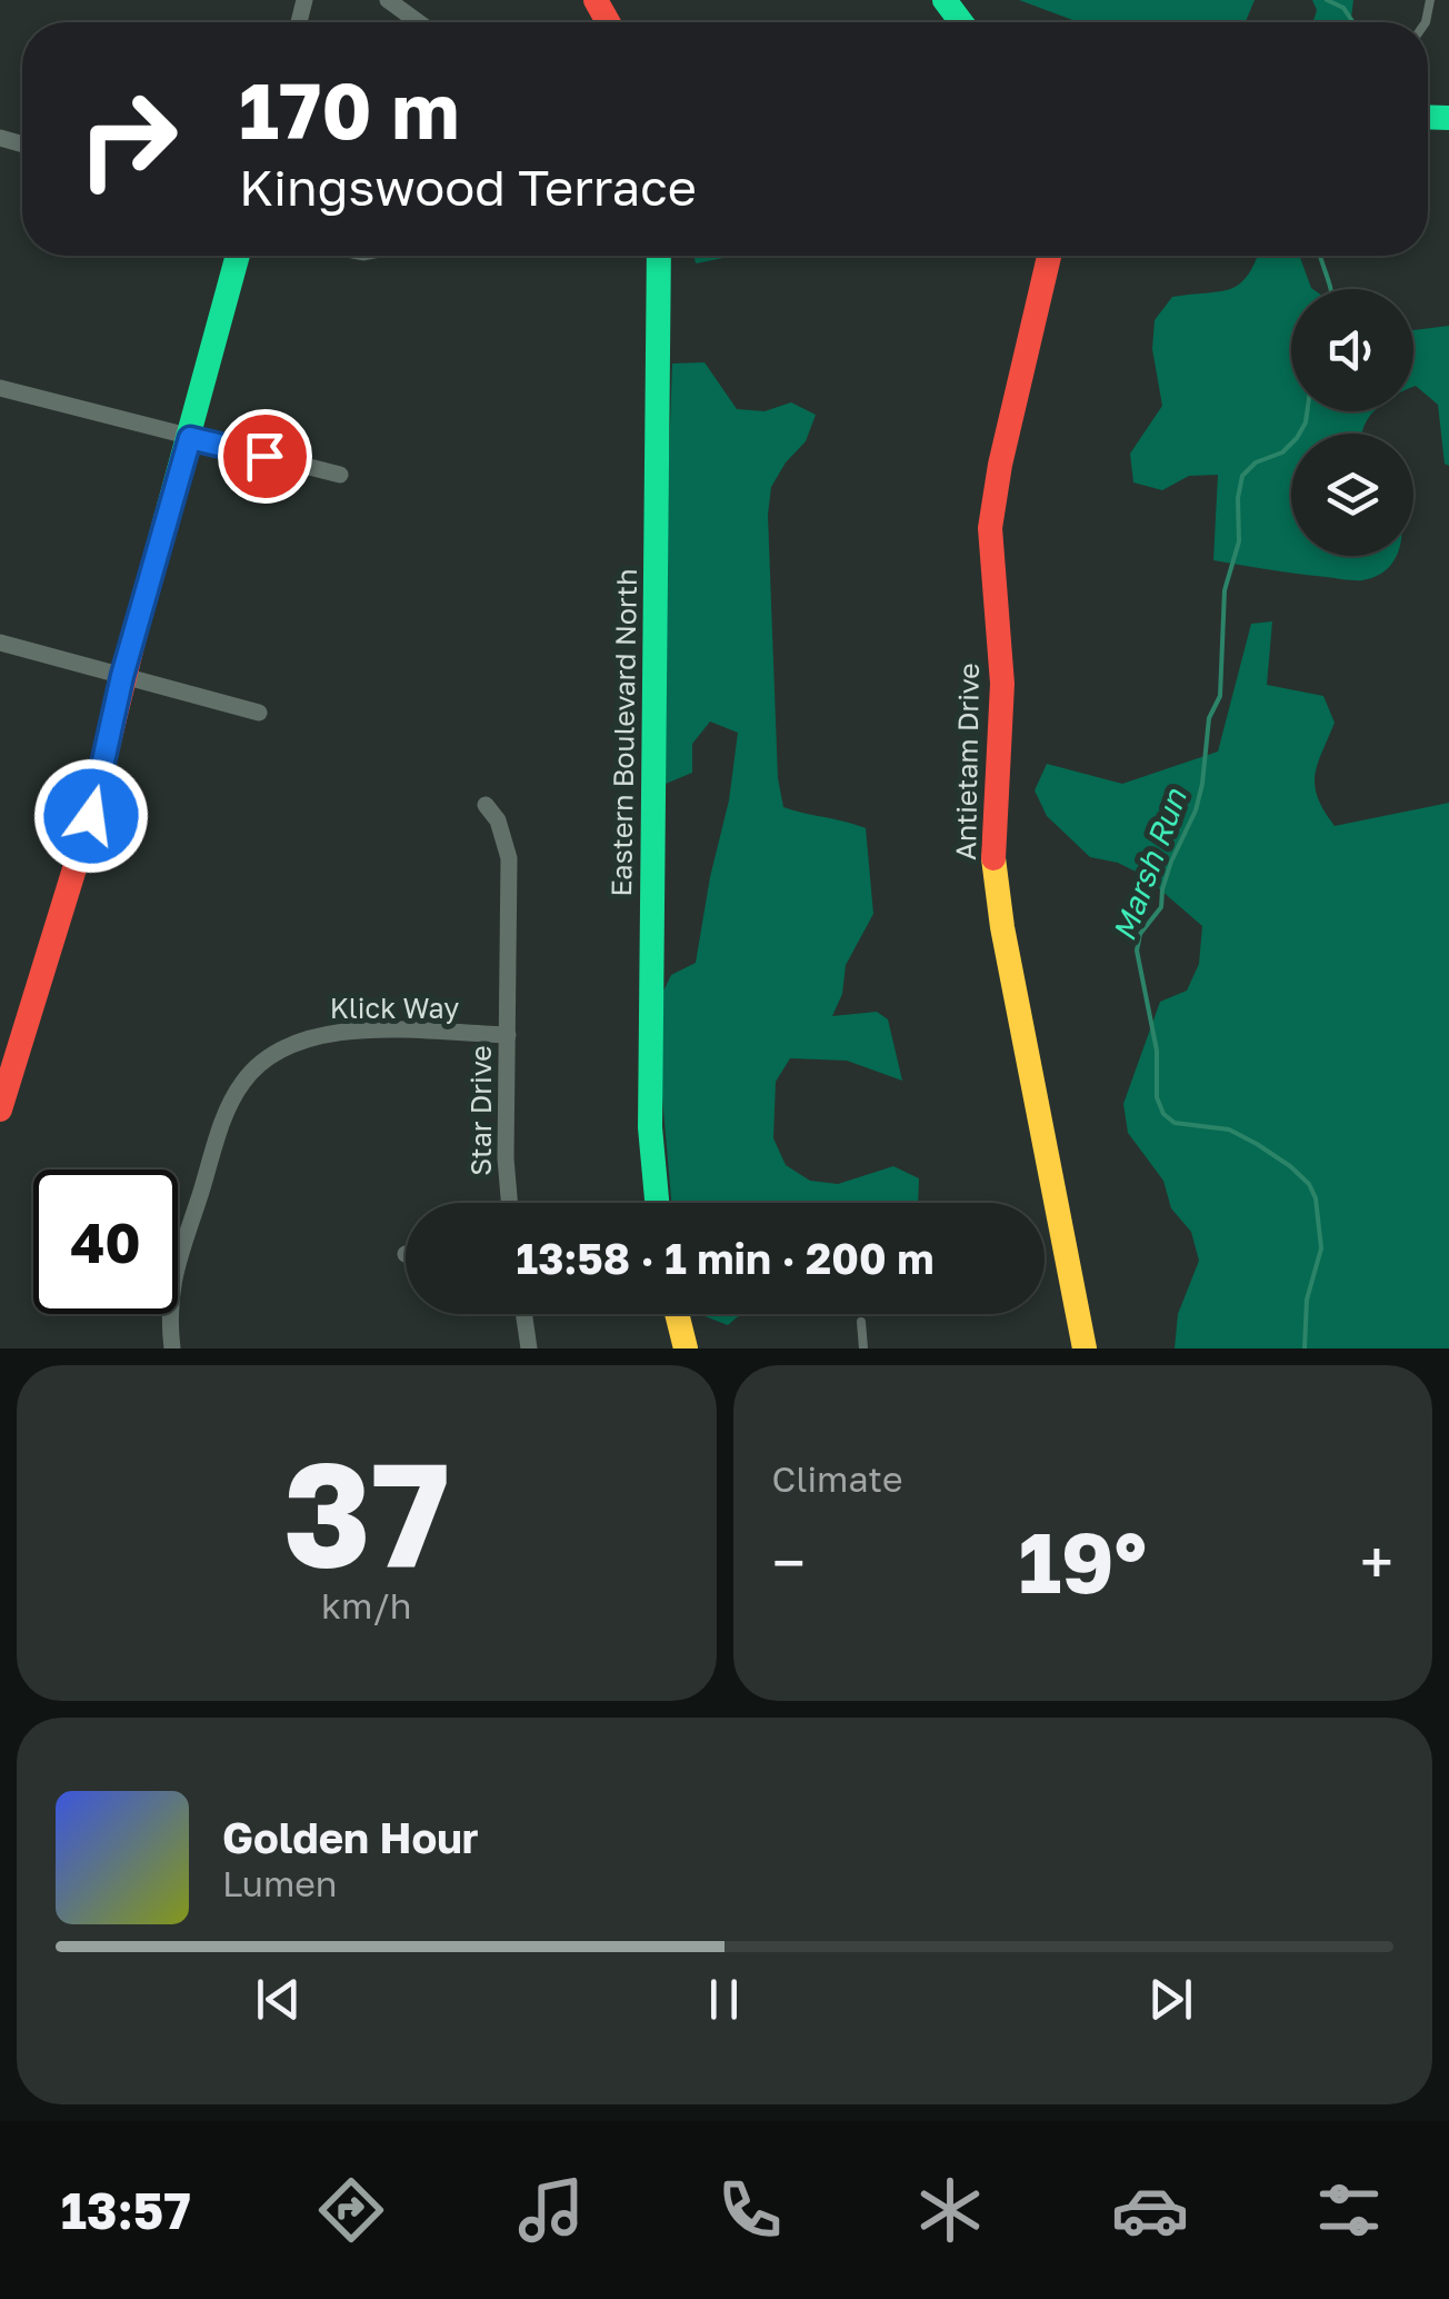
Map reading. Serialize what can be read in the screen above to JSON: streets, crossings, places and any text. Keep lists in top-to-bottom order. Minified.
{"streets":{"street":["Eastern Boulevard North","Antietam Drive","Klick Way","Star Drive"]},"crossings":[["Klick Way","Star Drive"]],"water":["Marsh Run"],"page":{"turn":["170 m","Kingswood Terrace"],"limit":"40","trip":"13:58 · 1 min · 200 m","tile":[["37","km/h"],"Climate"],"heat":["−","19°","+"],"song":["Golden Hour","Lumen"],"tabs":"13:57"}}
